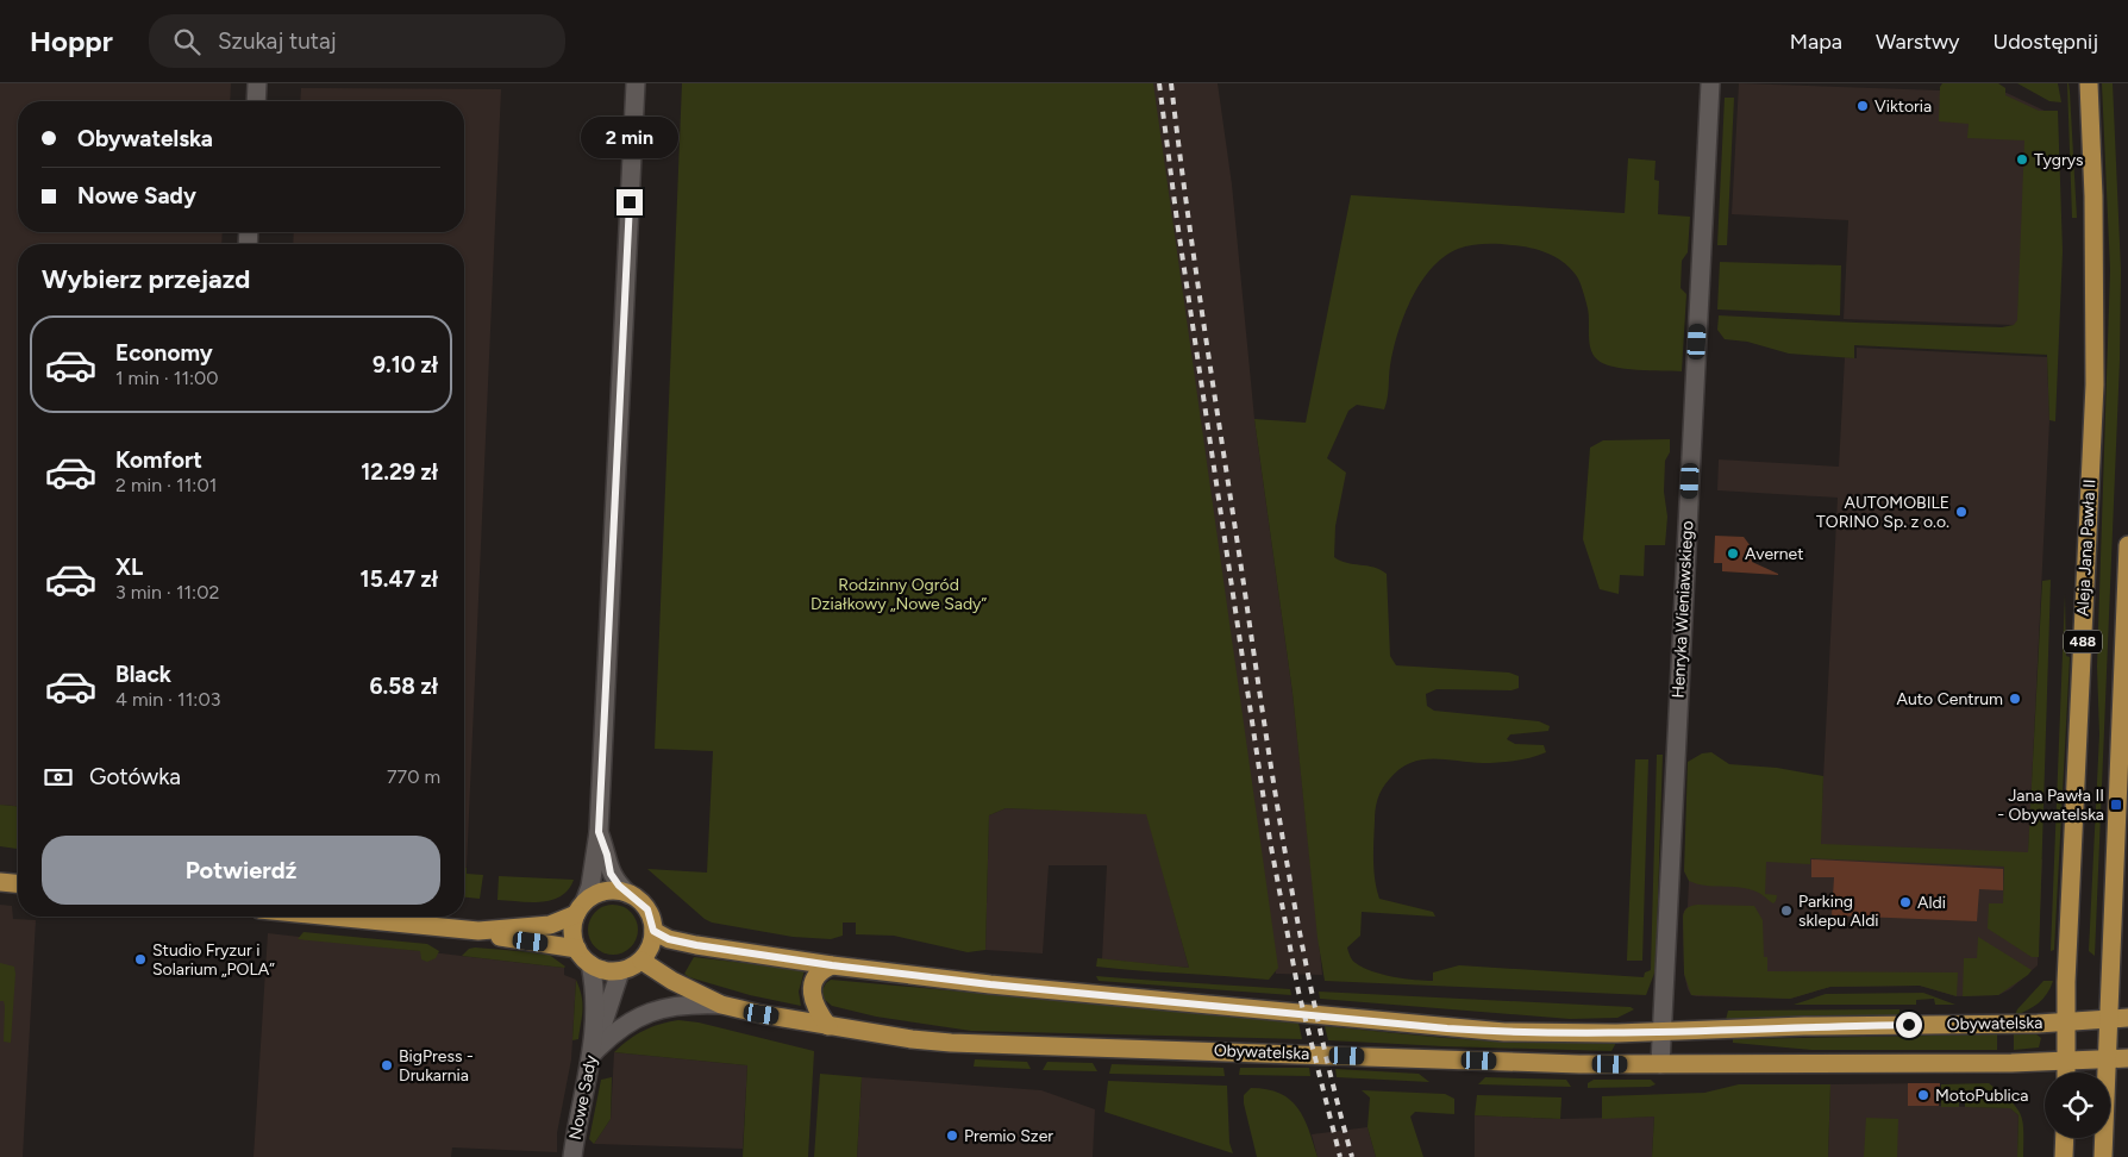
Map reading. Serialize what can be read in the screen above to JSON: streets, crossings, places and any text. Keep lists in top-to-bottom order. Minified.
{"streets":{"main road":["Aleja Jana Pawła II","488","Obywatelska"],"street":["Henryka Wieniawskiego","Nowe Sady"]},"crossings":[["Aleja Jana Pawła II","Obywatelska"],["Henryka Wieniawskiego","Obywatelska"],["488","Obywatelska"],["Obywatelska","Nowe Sady"]],"parks":["Rodzinny Ogród Działkowy „Nowe Sady”"],"places":{"other":["Viktoria","Tygrys","AUTOMOBILE TORINO Sp. z o.o.","Avernet","Auto Centrum","Aldi","Parking sklepu Aldi","Studio Fryzur i Solarium „POLA”","BigPress - Drukarnia","MotoPublica","Premio Szer"],"transit":["Jana Pawła II - Obywatelska"]},"page":{"header":"Hoppr","search":"Szukaj tutaj","nav":["Mapa","Warstwy","Udostępnij"],"banner":["Obywatelska","Nowe Sady"],"bubble":"2 min","heading":"Wybierz przejazd","list":[{"name":"Economy","note":"1 min · 11:00","value":"9.10 zł"},{"name":"Komfort","note":"2 min · 11:01","value":"12.29 zł"},{"name":"XL","note":"3 min · 11:02","value":"15.47 zł"},{"name":"Black","note":"4 min · 11:03","value":"6.58 zł"}],"pay":["Gotówka","770 m"],"buttons":"Potwierdź"}}
